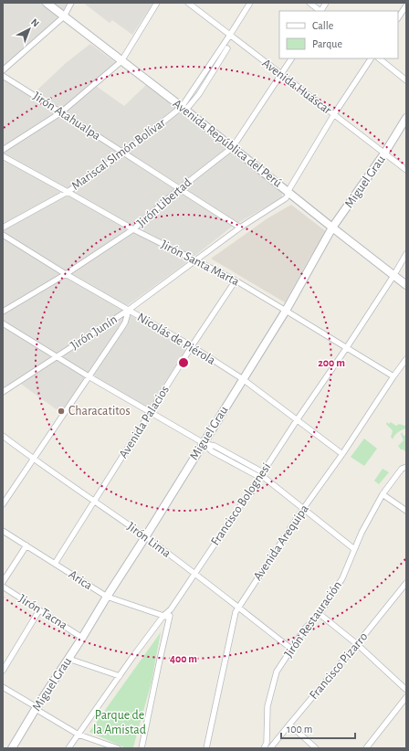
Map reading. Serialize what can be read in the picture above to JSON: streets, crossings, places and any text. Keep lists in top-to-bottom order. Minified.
{"streets":{"street":["Avenida Huáscar","Jirón Atahualpa","Avenida República del Perú","Mariscal SImón Bolívar","Miguel Grau","Jirón Libertad","Jirón Santa Marta","Jirón Junín","Nicolás de Piérola","Avenida Palacios","Francisco Bolognesi","Jirón Lima","Avenida Arequipa","Arica","Jirón Tacna","Jirón Restauración","Francisco Pizarro"]},"crossings":[["Avenida Huáscar","Mariscal SImón Bolívar"],["Avenida Huáscar","Miguel Grau"],["Avenida Huáscar","Jirón Libertad"],["Avenida Huáscar","Jirón Junín"],["Jirón Atahualpa","Mariscal SImón Bolívar"],["Jirón Atahualpa","Jirón Libertad"],["Jirón Atahualpa","Jirón Junín"],["Avenida República del Perú","Mariscal SImón Bolívar"],["Avenida República del Perú","Miguel Grau"],["Avenida República del Perú","Jirón Libertad"],["Avenida República del Perú","Jirón Junín"],["Avenida República del Perú","Francisco Bolognesi"],["Mariscal SImón Bolívar","Jirón Santa Marta"],["Miguel Grau","Jirón Santa Marta"],["Miguel Grau","Nicolás de Piérola"],["Miguel Grau","Jirón Lima"],["Miguel Grau","Arica"],["Miguel Grau","Jirón Tacna"],["Jirón Libertad","Jirón Santa Marta"],["Jirón Libertad","Nicolás de Piérola"],["Jirón Santa Marta","Jirón Junín"],["Jirón Santa Marta","Avenida Palacios"],["Jirón Santa Marta","Francisco Bolognesi"],["Jirón Santa Marta","Avenida Arequipa"],["Jirón Junín","Nicolás de Piérola"],["Nicolás de Piérola","Avenida Palacios"],["Nicolás de Piérola","Francisco Bolognesi"],["Nicolás de Piérola","Avenida Arequipa"],["Avenida Palacios","Jirón Lima"],["Avenida Palacios","Arica"],["Francisco Bolognesi","Jirón Lima"],["Francisco Bolognesi","Arica"],["Jirón Lima","Avenida Arequipa"],["Jirón Lima","Jirón Restauración"],["Jirón Restauración","Francisco Pizarro"]],"parks":["Parque de la Amistad"],"places":["Characatitos"],"legend":["Calle","Parque"],"scale_bar":"100 m","north":"top right","rings":["200 m","400 m"]}
